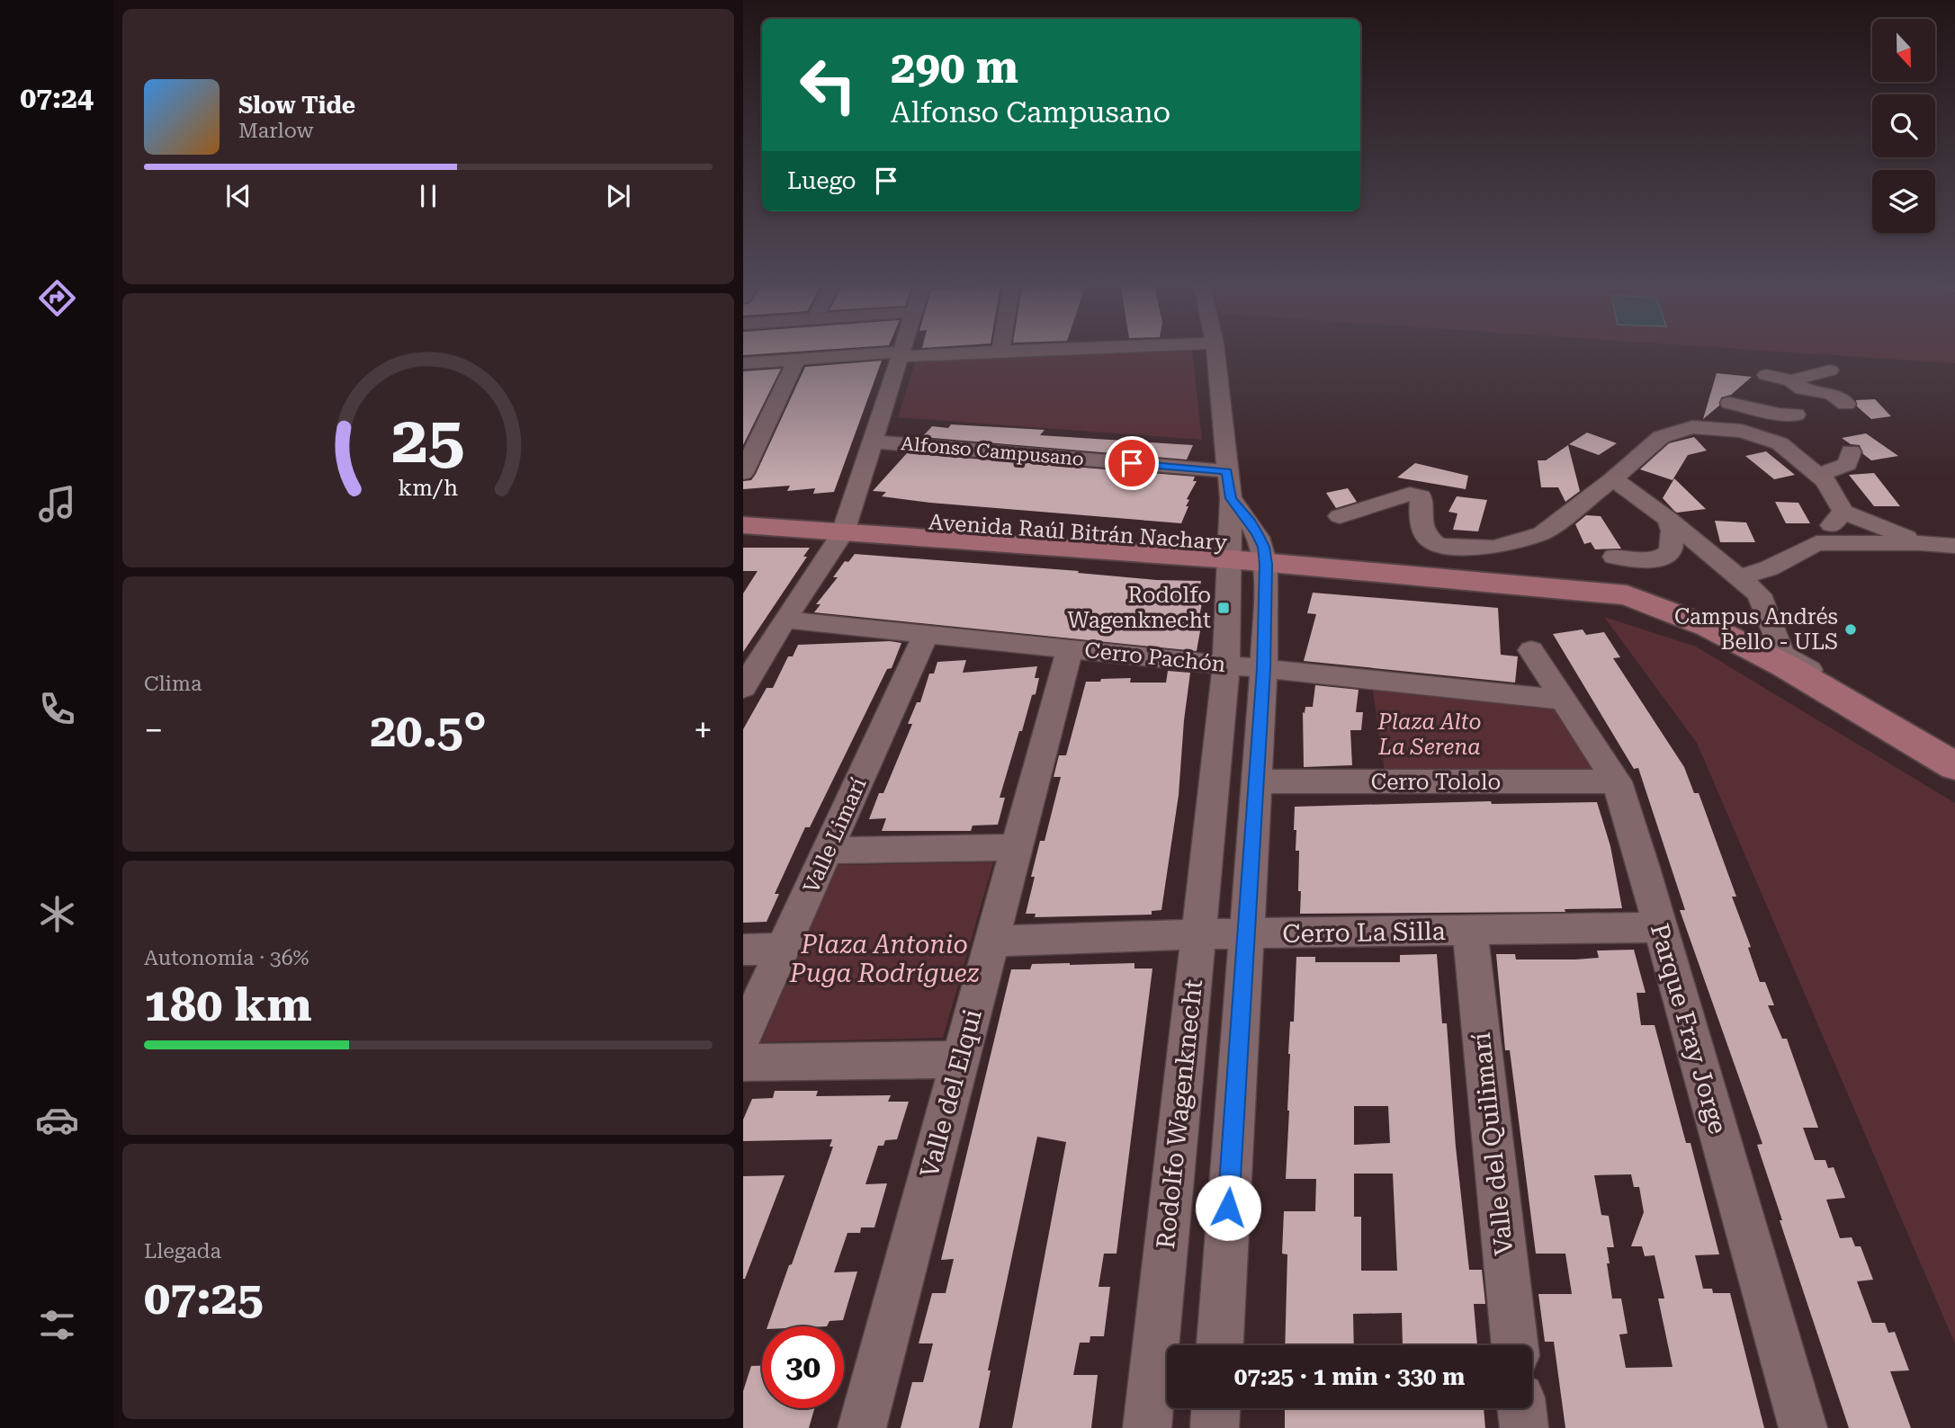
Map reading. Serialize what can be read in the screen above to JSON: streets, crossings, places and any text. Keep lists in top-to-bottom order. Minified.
{"streets":{"main road":["Avenida Raúl Bitrán Nachary"],"street":["Alfonso Campusano","Cerro Pachón","Cerro Tololo","Valle Limarí","Cerro La Silla","Parque Fray Jorge","Valle del Elqui","Rodolfo Wagenknecht","Valle del Quilimarí"]},"crossings":[["Alfonso Campusano","Rodolfo Wagenknecht"],["Avenida Raúl Bitrán Nachary","Rodolfo Wagenknecht"],["Cerro Pachón","Valle Limarí"],["Cerro Pachón","Parque Fray Jorge"],["Cerro Pachón","Valle del Elqui"],["Cerro Pachón","Rodolfo Wagenknecht"],["Cerro Tololo","Parque Fray Jorge"],["Cerro Tololo","Rodolfo Wagenknecht"],["Cerro La Silla","Parque Fray Jorge"],["Cerro La Silla","Valle del Elqui"],["Cerro La Silla","Rodolfo Wagenknecht"],["Cerro La Silla","Valle del Quilimarí"]],"parks":["Plaza Alto La Serena","Plaza Antonio Puga Rodríguez"],"places":{"transit":["Rodolfo Wagenknecht"],"other":["Campus Andrés Bello - ULS"]},"north":"bottom","page":{"tabs":"07:24","turn":["290 m","Alfonso Campusano"],"song":["Slow Tide","Marlow"],"then":"Luego","tile":["Clima",["Autonomía · 36%","180 km"],["Llegada","07:25"]],"heat":["−","20.5°","+"],"limit":"30","trip":"07:25 · 1 min · 330 m","gauge":["25","km/h"]}}
